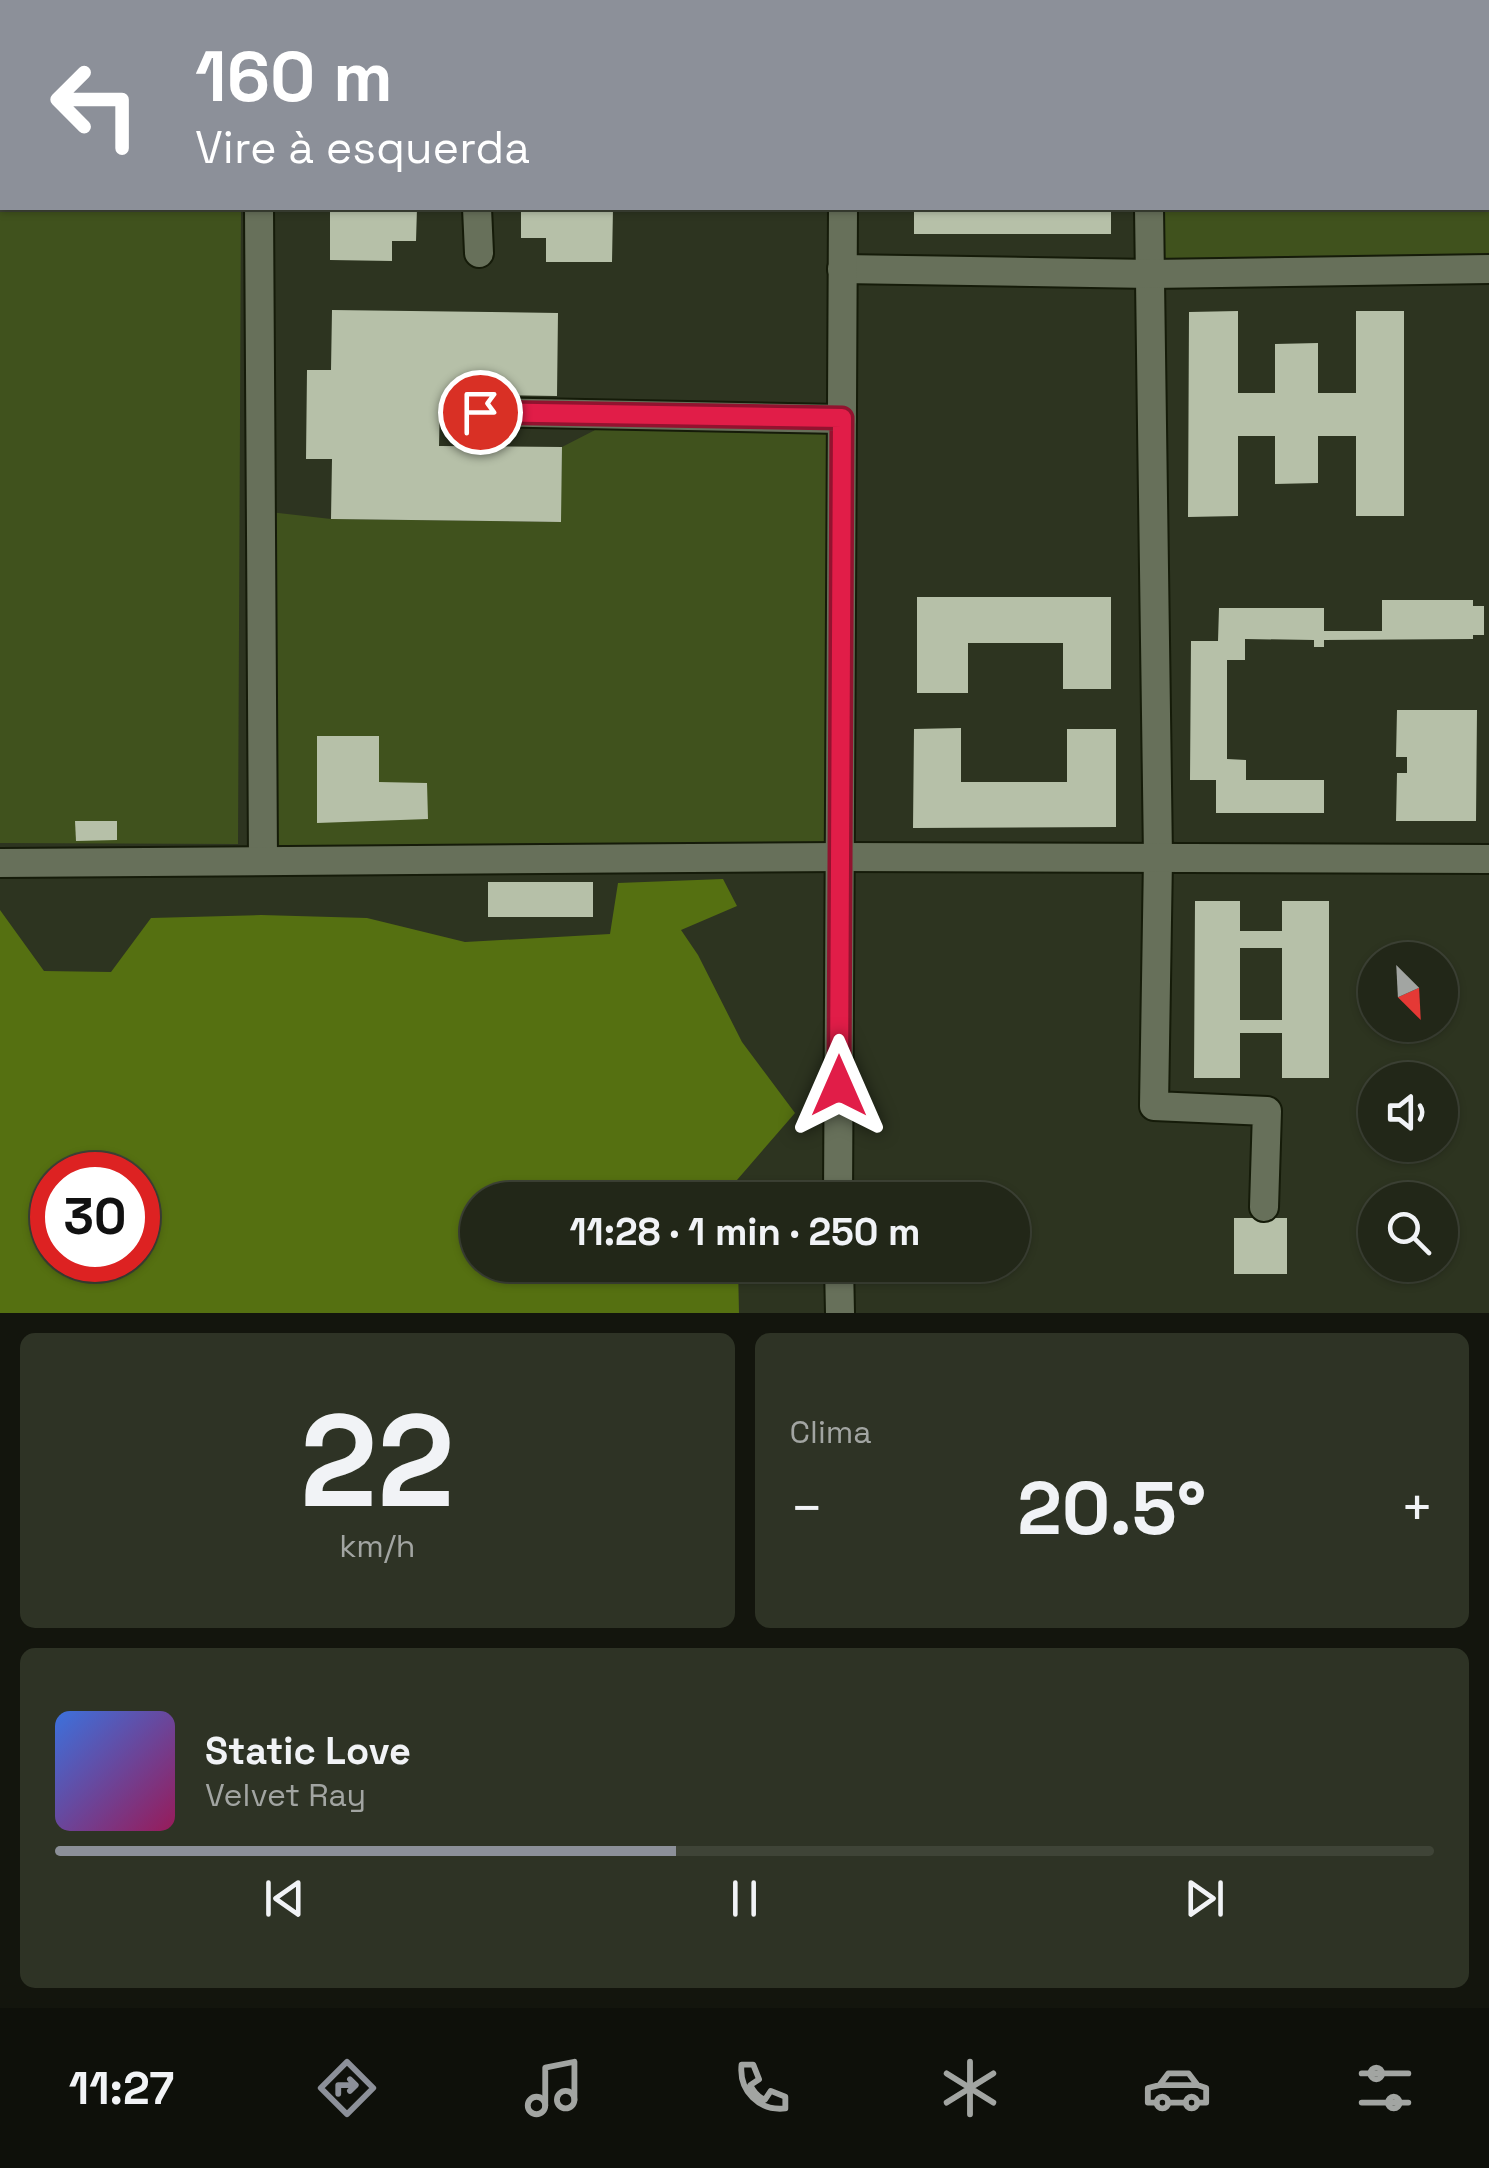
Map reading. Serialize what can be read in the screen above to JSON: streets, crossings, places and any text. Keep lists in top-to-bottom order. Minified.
{"north":"bottom right","page":{"turn":["160 m","Vire à esquerda"],"limit":"30","trip":"11:28 · 1 min · 250 m","tile":[["22","km/h"],"Clima"],"heat":["−","20.5°","+"],"song":["Static Love","Velvet Ray"],"tabs":"11:27"}}
